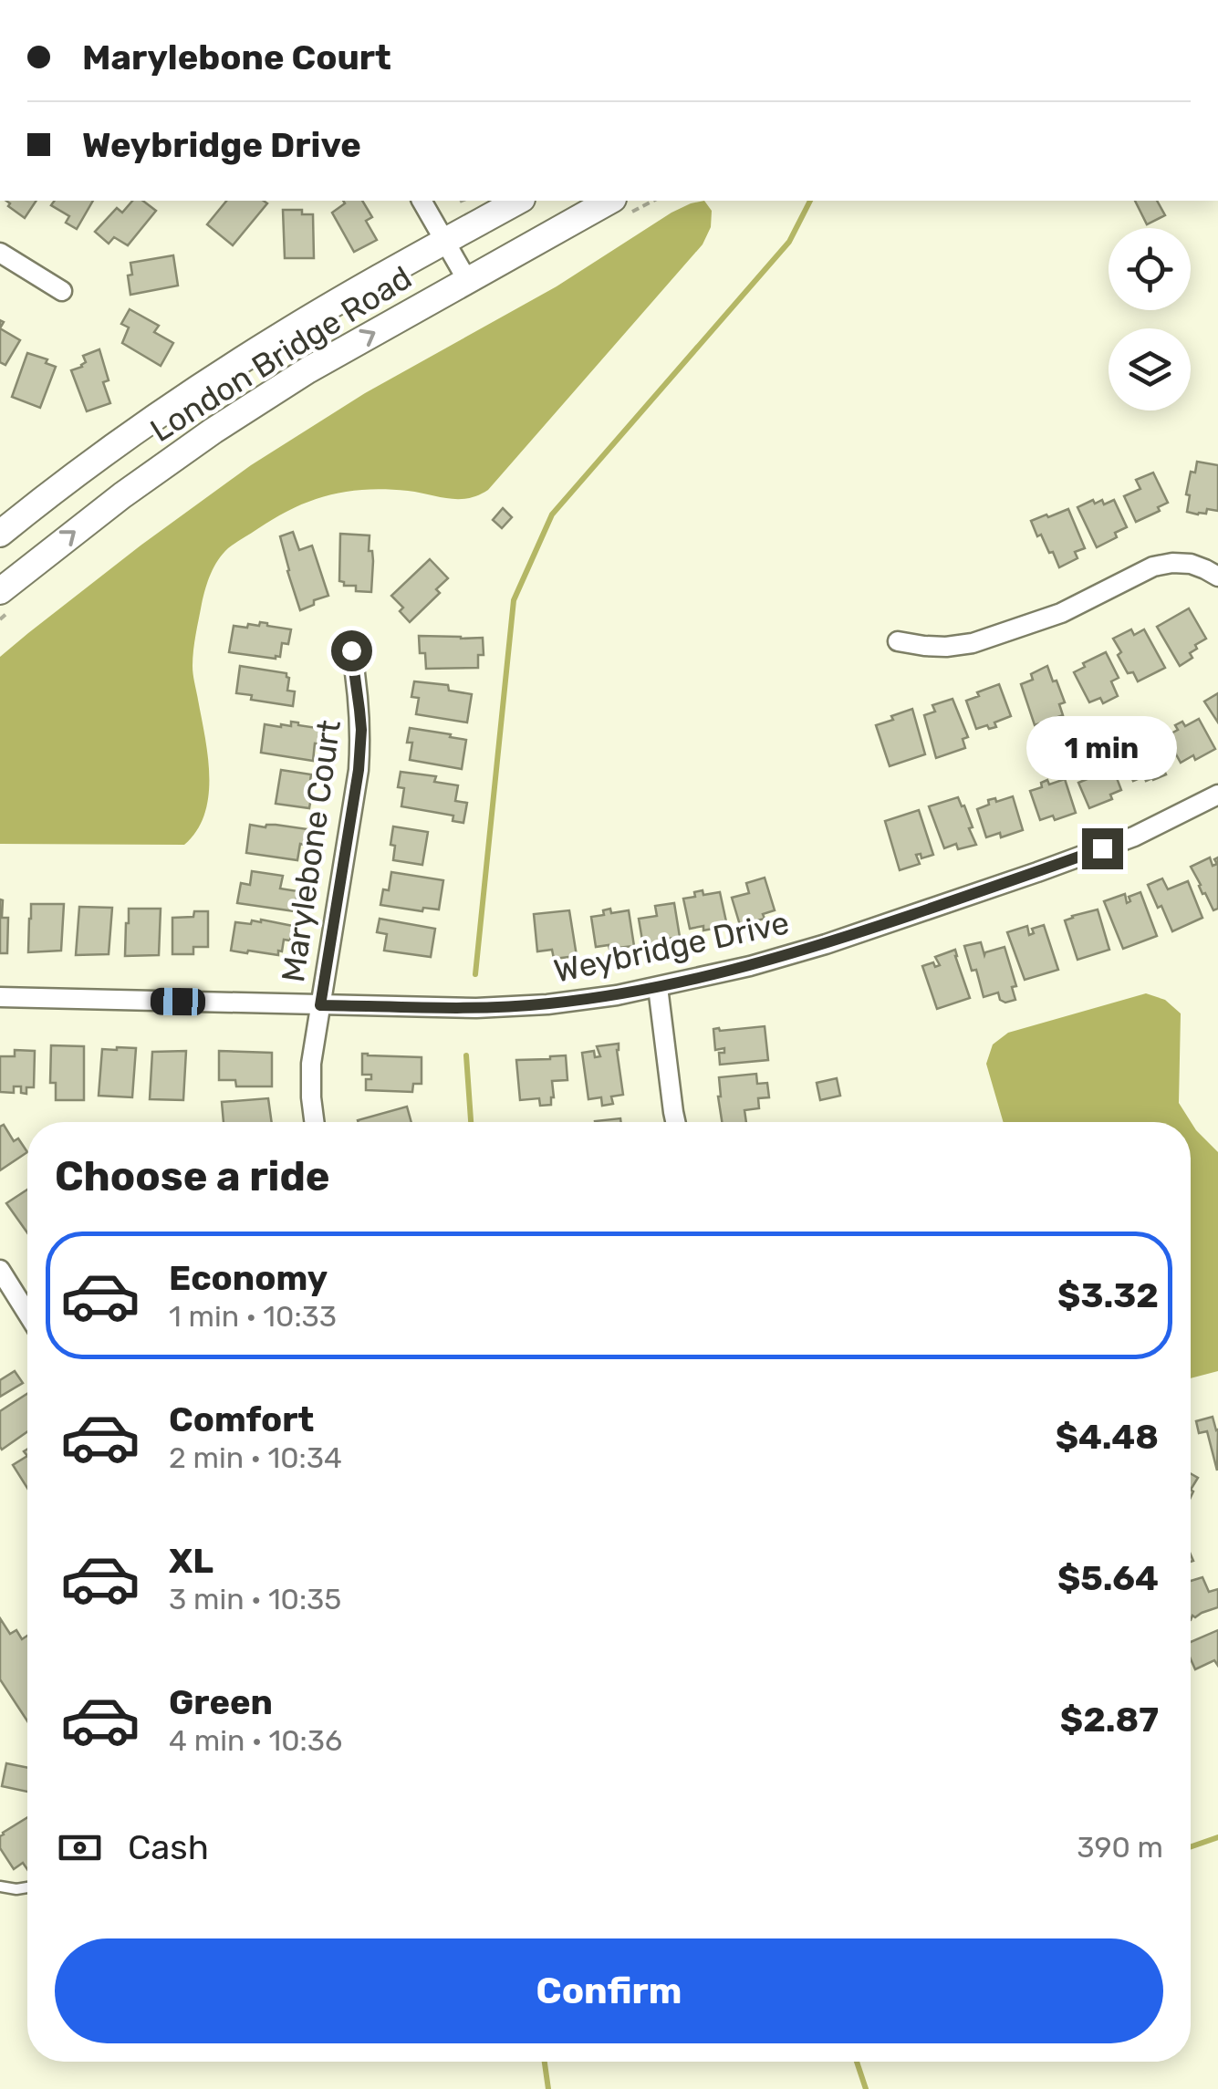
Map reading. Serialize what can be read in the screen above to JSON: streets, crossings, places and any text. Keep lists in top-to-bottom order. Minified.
{"streets":{"main road":["London Bridge Road"],"street":["Marylebone Court","Weybridge Drive"]},"crossings":[["Marylebone Court","Weybridge Drive"]],"page":{"banner":["Marylebone Court","Weybridge Drive"],"bubble":"1 min","heading":"Choose a ride","list":[{"name":"Economy","note":"1 min · 10:33","value":"$3.32"},{"name":"Comfort","note":"2 min · 10:34","value":"$4.48"},{"name":"XL","note":"3 min · 10:35","value":"$5.64"},{"name":"Green","note":"4 min · 10:36","value":"$2.87"}],"pay":["Cash","390 m"],"buttons":"Confirm"}}
